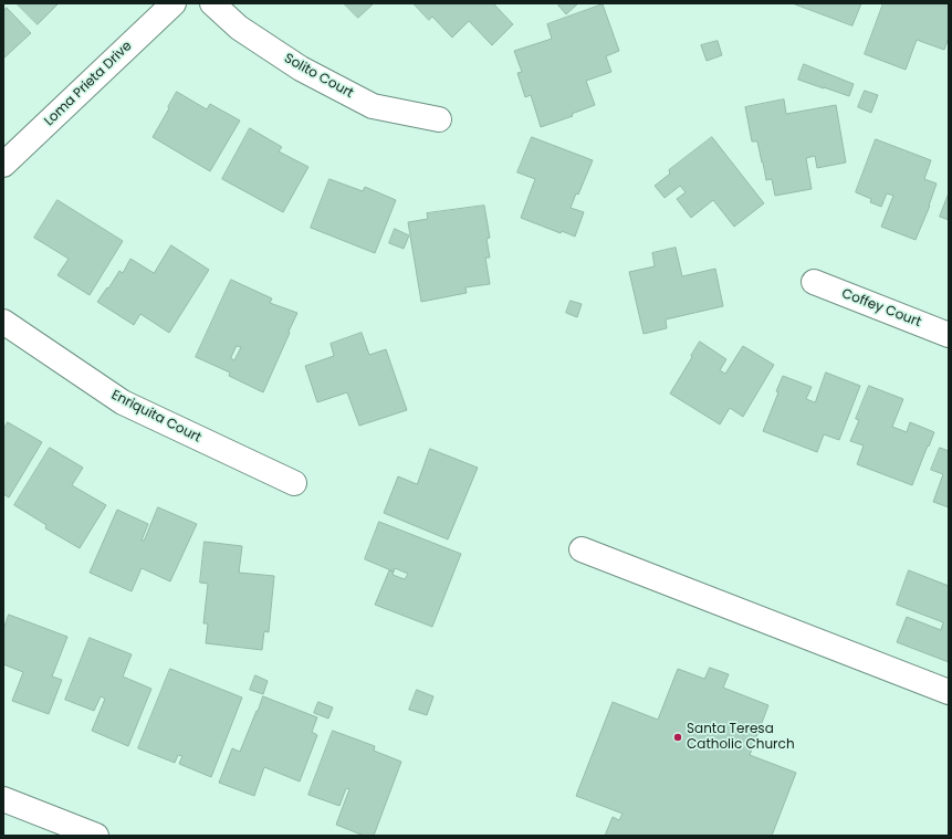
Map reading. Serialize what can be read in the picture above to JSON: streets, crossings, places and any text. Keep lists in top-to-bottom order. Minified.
{"streets":{"street":["Solito Court","Loma Prieta Drive","Coffey Court","Enriquita Court"]},"places":["Santa Teresa Catholic Church"]}
